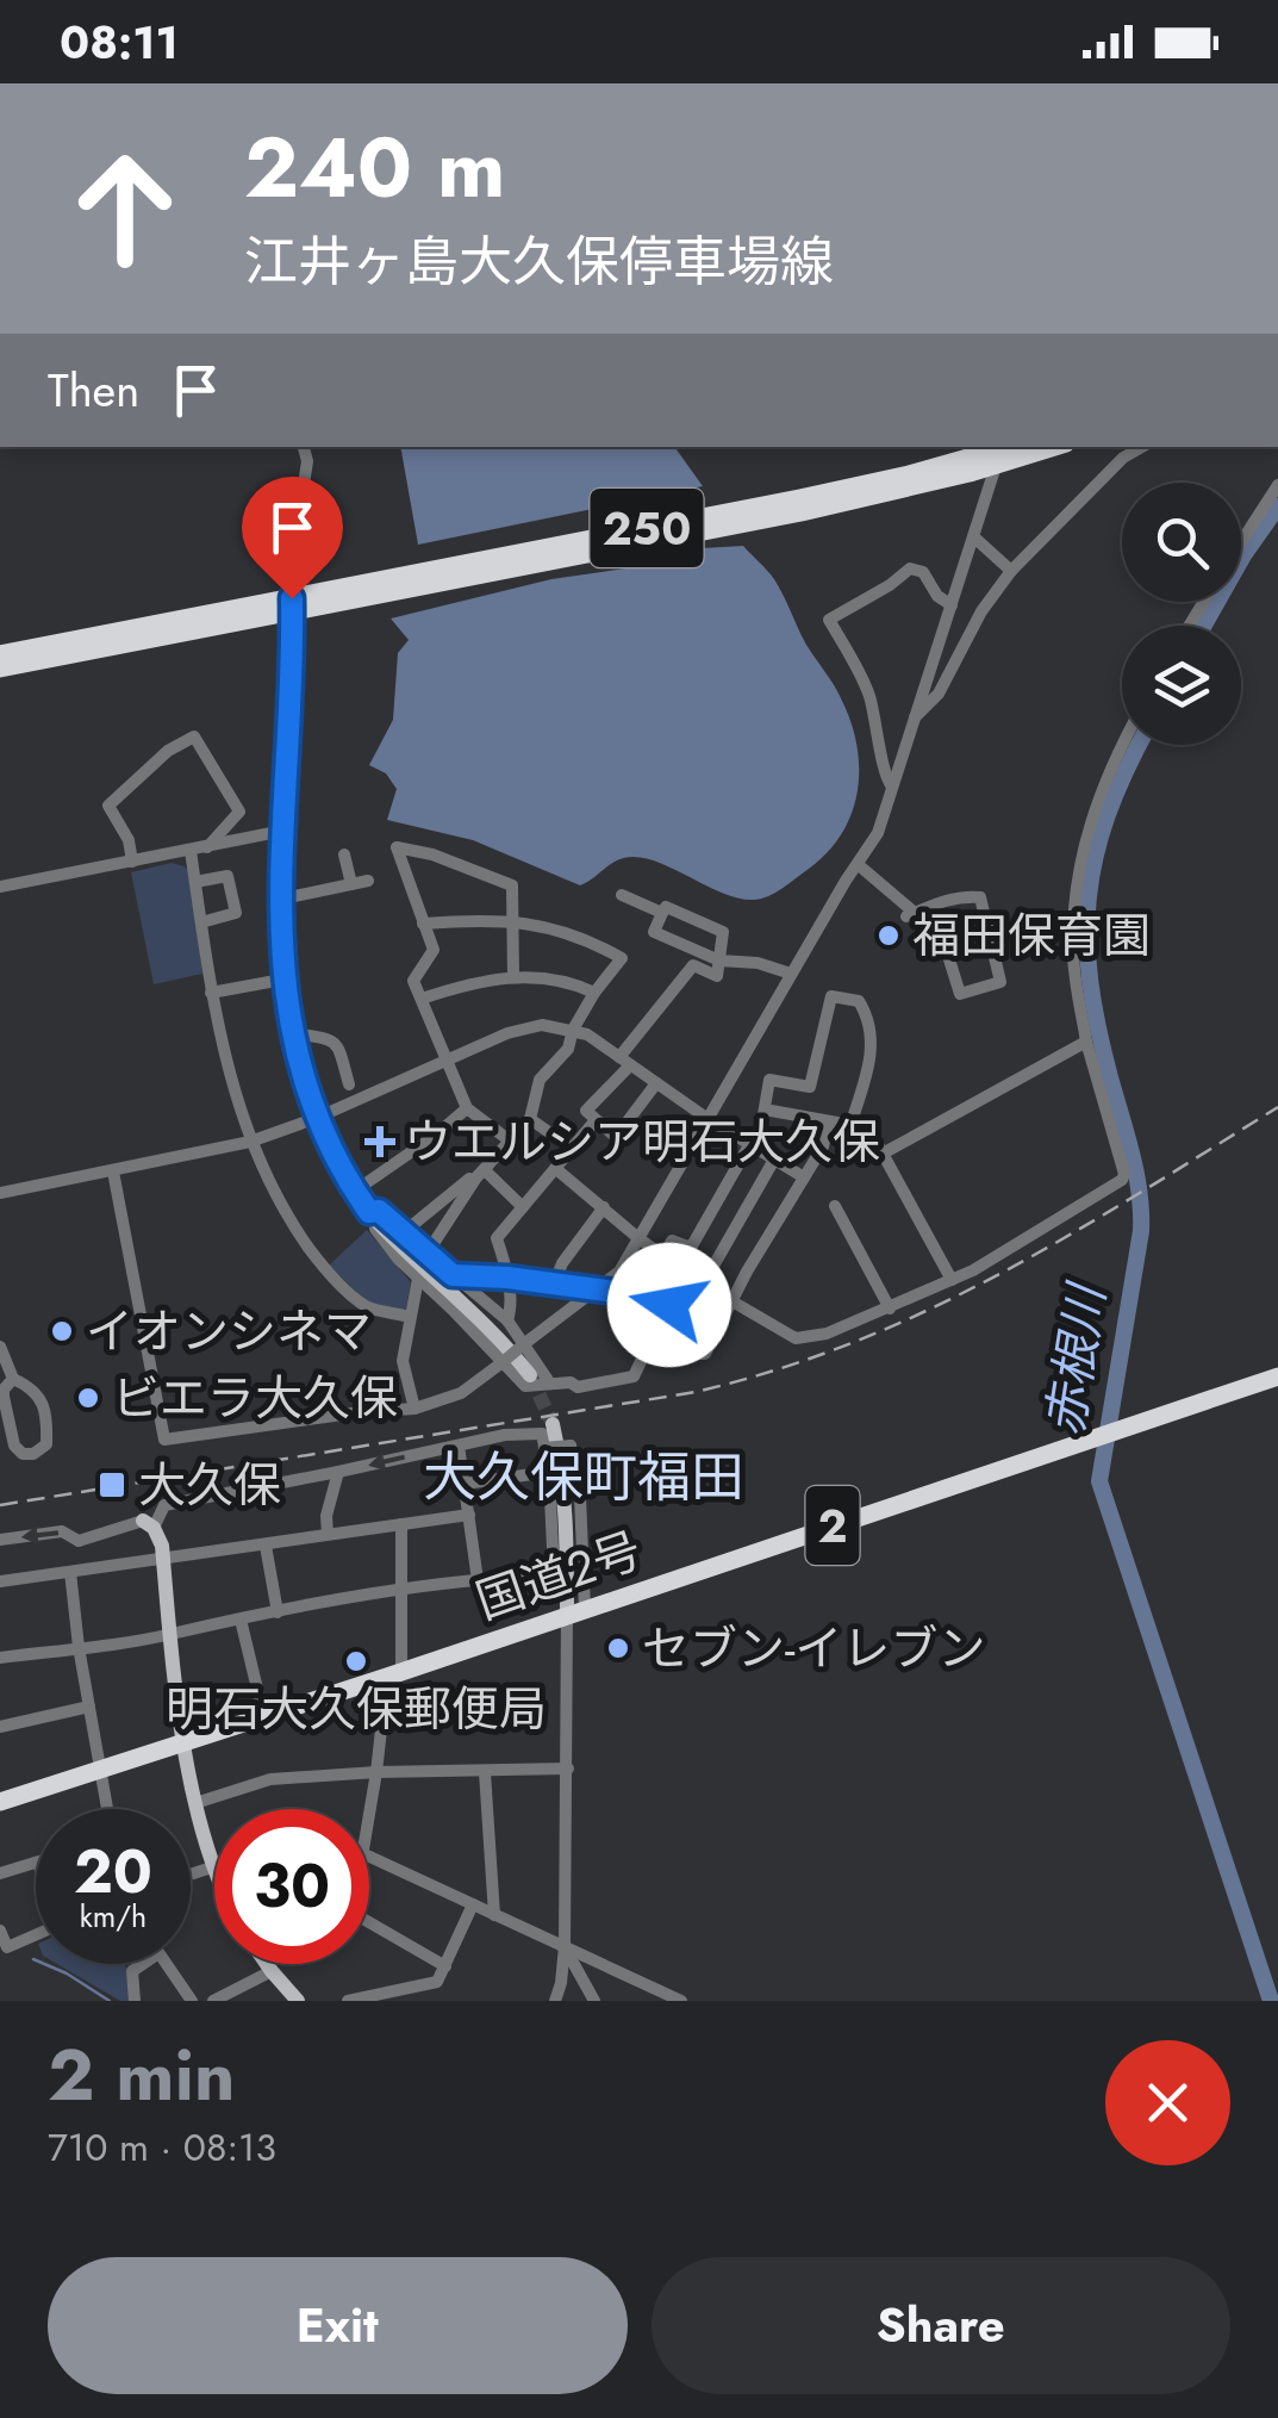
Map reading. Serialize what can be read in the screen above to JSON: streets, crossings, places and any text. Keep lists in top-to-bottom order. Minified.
{"streets":{"highway":["250","2","国道2号"]},"districts":["大久保町福田"],"water":["赤根川"],"places":{"other":["福田保育園","イオンシネマ","ビエラ大久保","セブン-イレブン","明石大久保郵便局"],"health":["ウエルシア明石大久保"],"transit":["大久保"]},"page":{"status":"08:11","turn":["240 m","江井ヶ島大久保停車場線"],"then":"Then","speed":"20 km/h","limit":"30","heading":["2 min","710 m · 08:13"],"buttons":["Exit","Share"]}}
